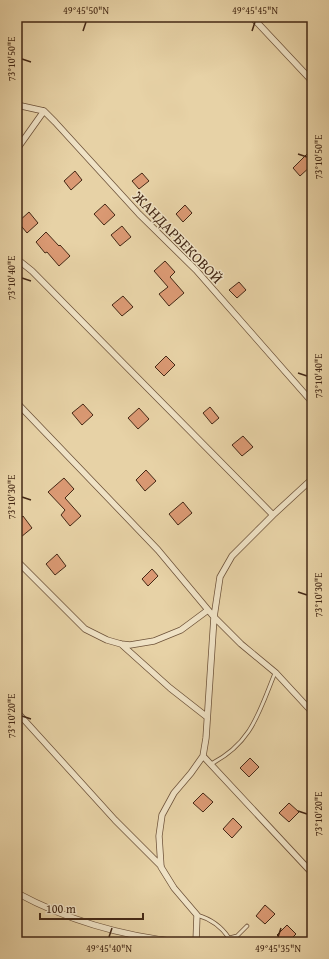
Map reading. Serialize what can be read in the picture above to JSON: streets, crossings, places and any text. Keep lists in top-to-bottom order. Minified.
{"streets":{"street":["ЖАНДАРБЕКОВОЙ"]},"scale_bar":"100 m","coordinates":["49°45'50\"N","49°45'45\"N","73°10'50\"E","73°10'40\"E","73°10'30\"E","73°10'20\"E","49°45'40\"N","49°45'35\"N"]}
